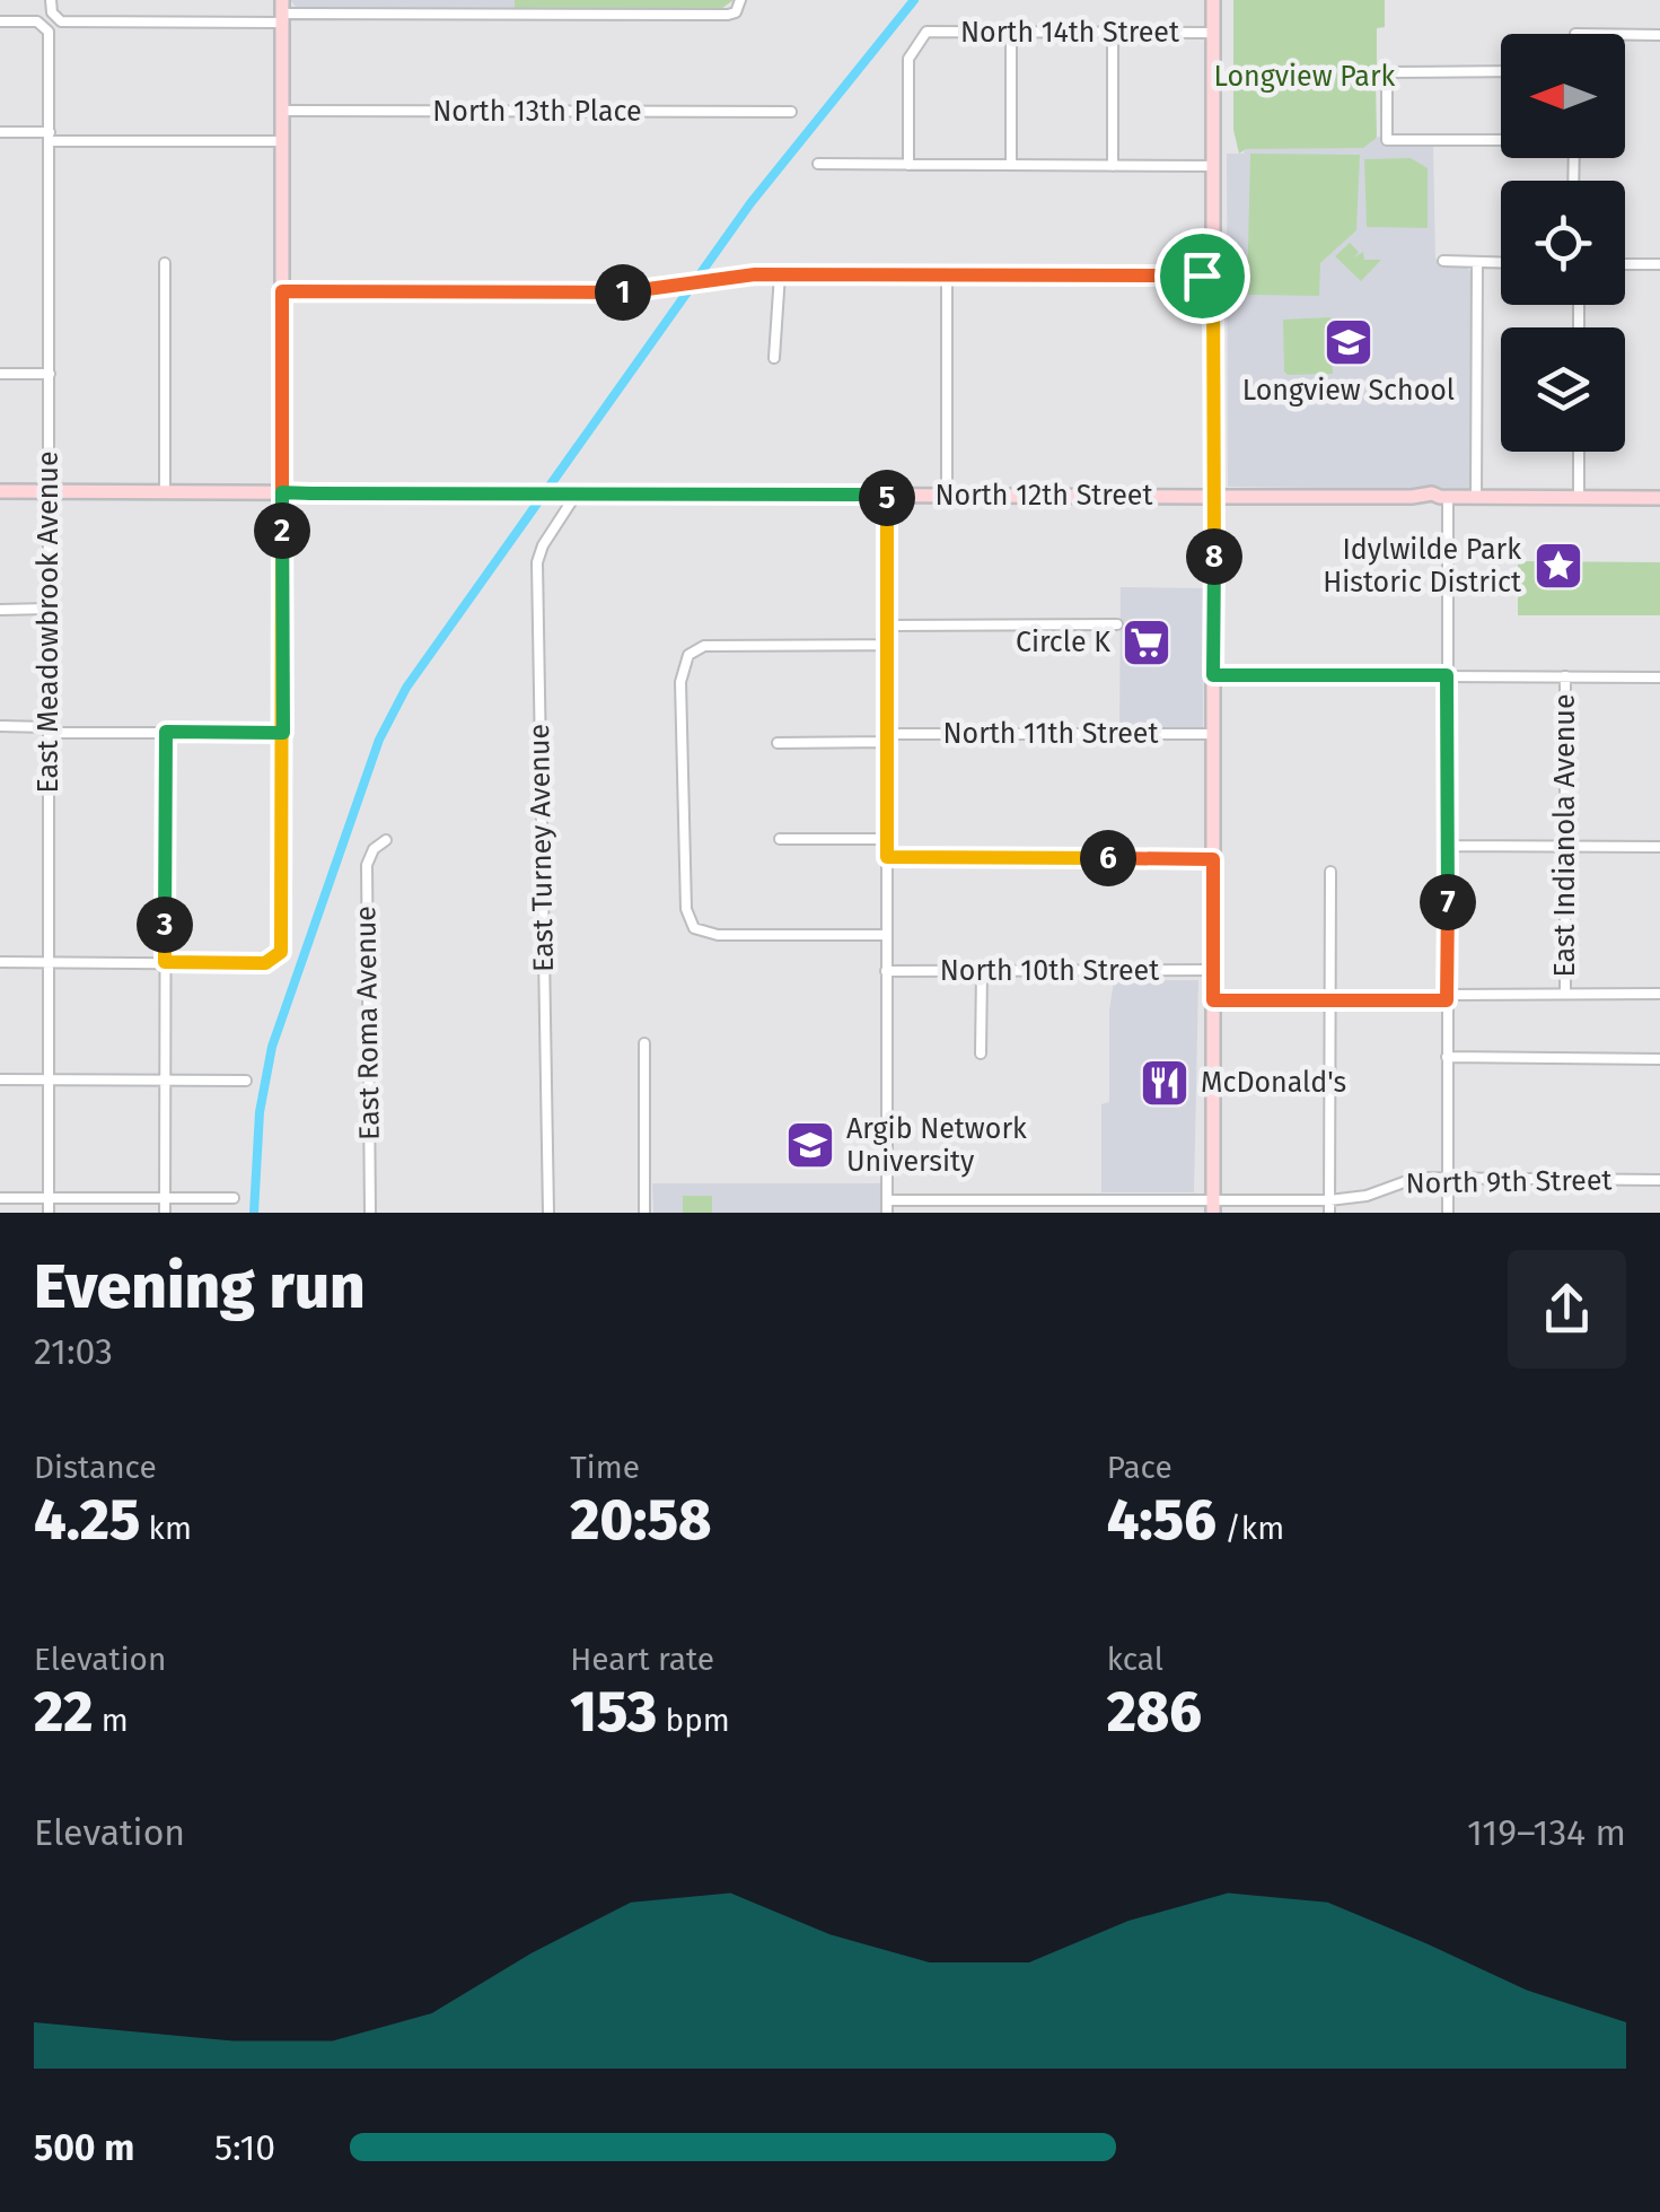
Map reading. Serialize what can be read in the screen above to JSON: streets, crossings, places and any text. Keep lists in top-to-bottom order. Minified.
{"streets":{"street":["North 14th Street","North 13th Place","North 12th Street","East Meadowbrook Avenue","North 11th Street","East Indianola Avenue","East Turney Avenue","North 10th Street","East Roma Avenue","North 9th Street"]},"crossings":[["North 12th Street","East Meadowbrook Avenue"],["North 12th Street","East Turney Avenue"]],"parks":["Longview Park"],"places":{"school or university":["Longview School","Argib Network University"],"place":["Idylwilde Park Historic District"],"supermarket":["Circle K"],"restaurant":["McDonald's"]},"north":"left","page":{"pins":["1","5","2","8","6","7","3"],"heading":["Evening run","21:03"],"stats":[["Distance","4.25 km"],["Time","20:58"],["Pace","4:56 /km"],["Elevation","22 m"],["Heart rate","153 bpm"],["kcal","286"]],"chart":["Elevation","119–134 m"],"list":[{"name":"500 m","note":"5:10"}]}}
